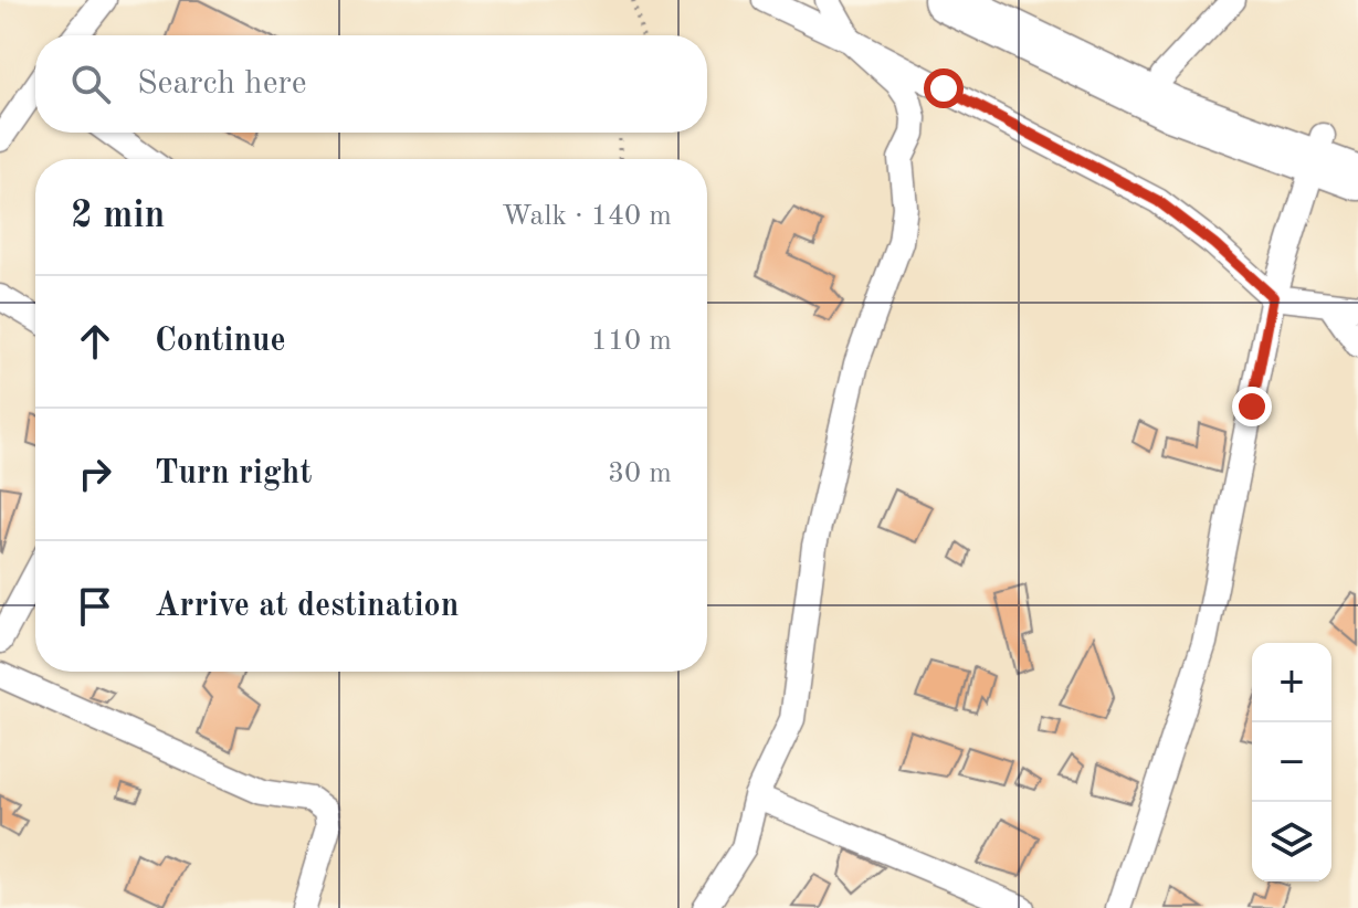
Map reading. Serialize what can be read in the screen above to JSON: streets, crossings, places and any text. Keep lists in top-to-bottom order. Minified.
{"page":{"search":"Search here","heading":["2 min","Walk · 140 m"],"list":[["Continue","110 m"],["Turn right","30 m"],"Arrive at destination"],"map_buttons":["+","−"]}}
